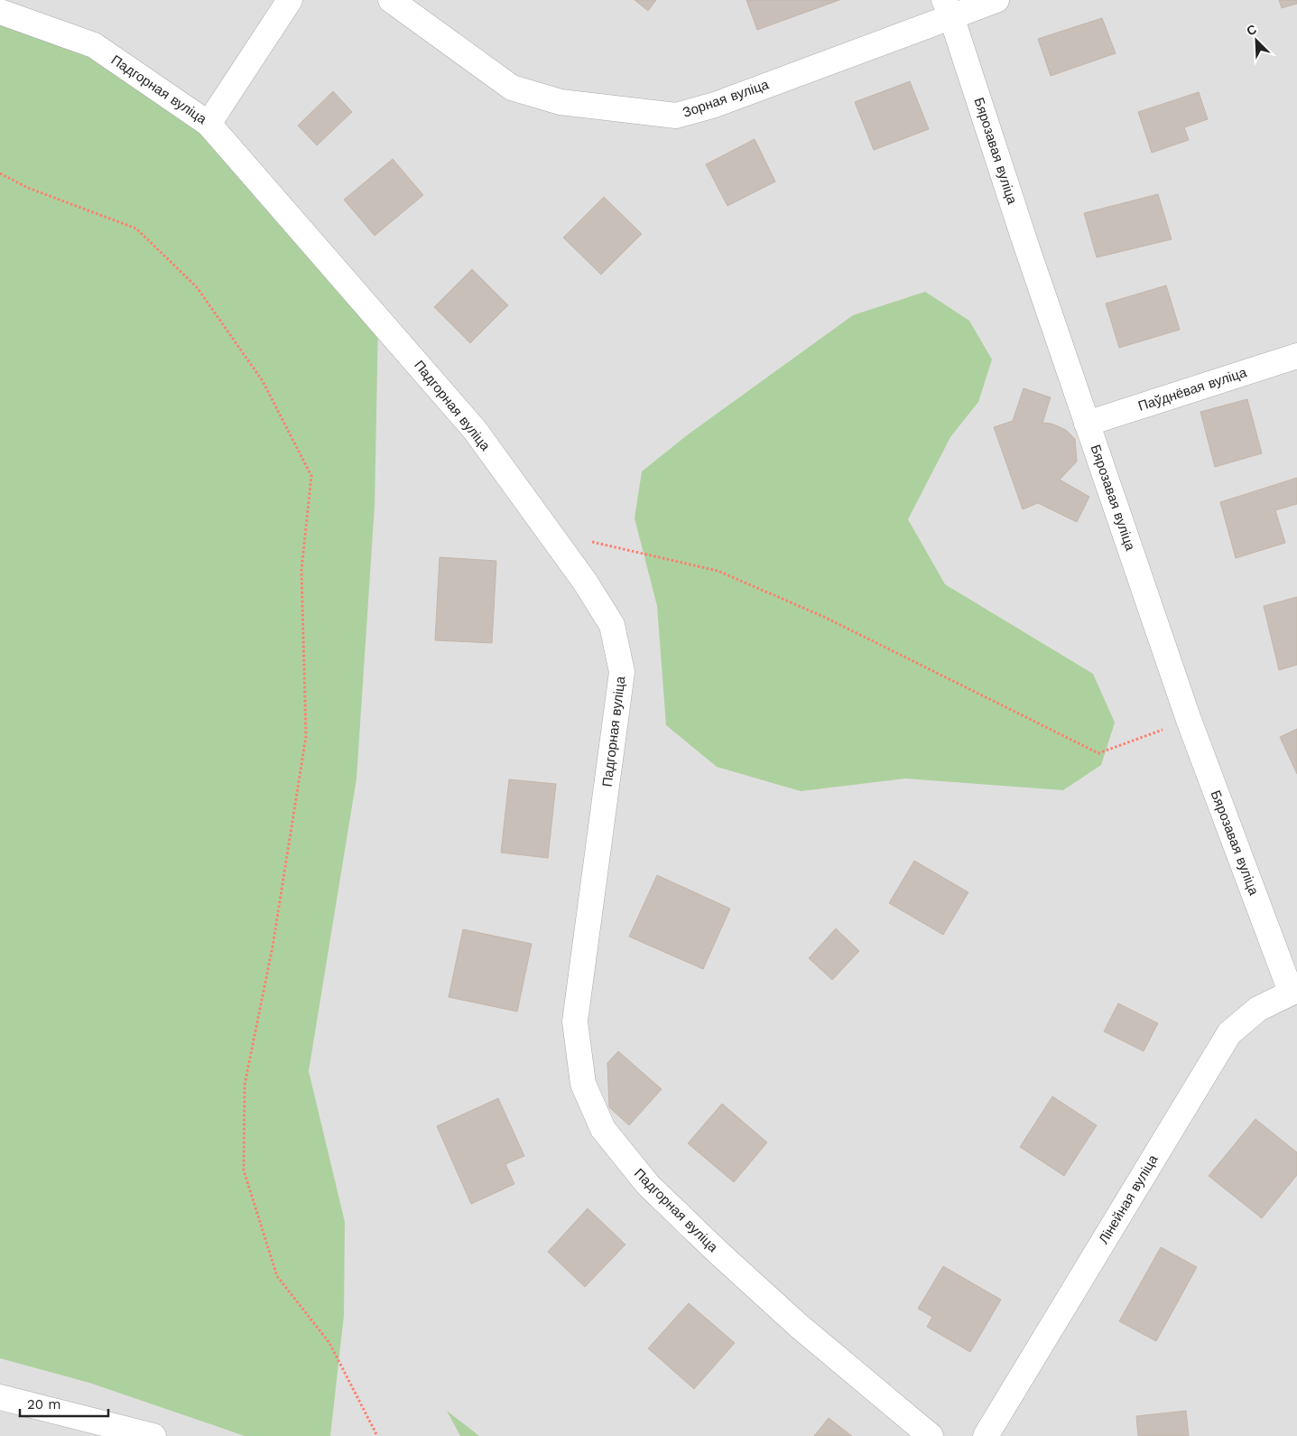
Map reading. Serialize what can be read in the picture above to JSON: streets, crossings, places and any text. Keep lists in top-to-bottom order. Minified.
{"streets":{"street":["Падгорная вуліца","Зорная вуліца","Бярозавая вуліца","Паўднёвая вуліца","Лінейная вуліца"]},"crossings":[["Зорная вуліца","Бярозавая вуліца"],["Бярозавая вуліца","Паўднёвая вуліца"],["Бярозавая вуліца","Лінейная вуліца"]],"scale_bar":"20 m","north":"top left"}
